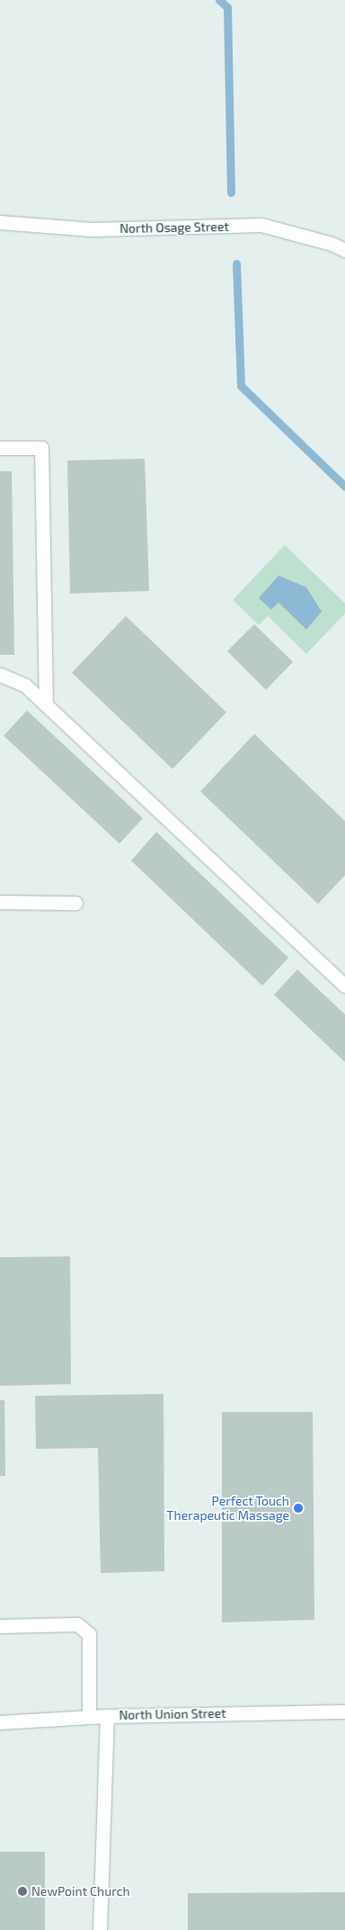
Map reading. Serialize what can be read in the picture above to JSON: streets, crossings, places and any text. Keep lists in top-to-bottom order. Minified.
{"streets":{"street":["North Osage Street","North Union Street"]},"places":["Perfect Touch Therapeutic Massage","NewPoint Church"]}
